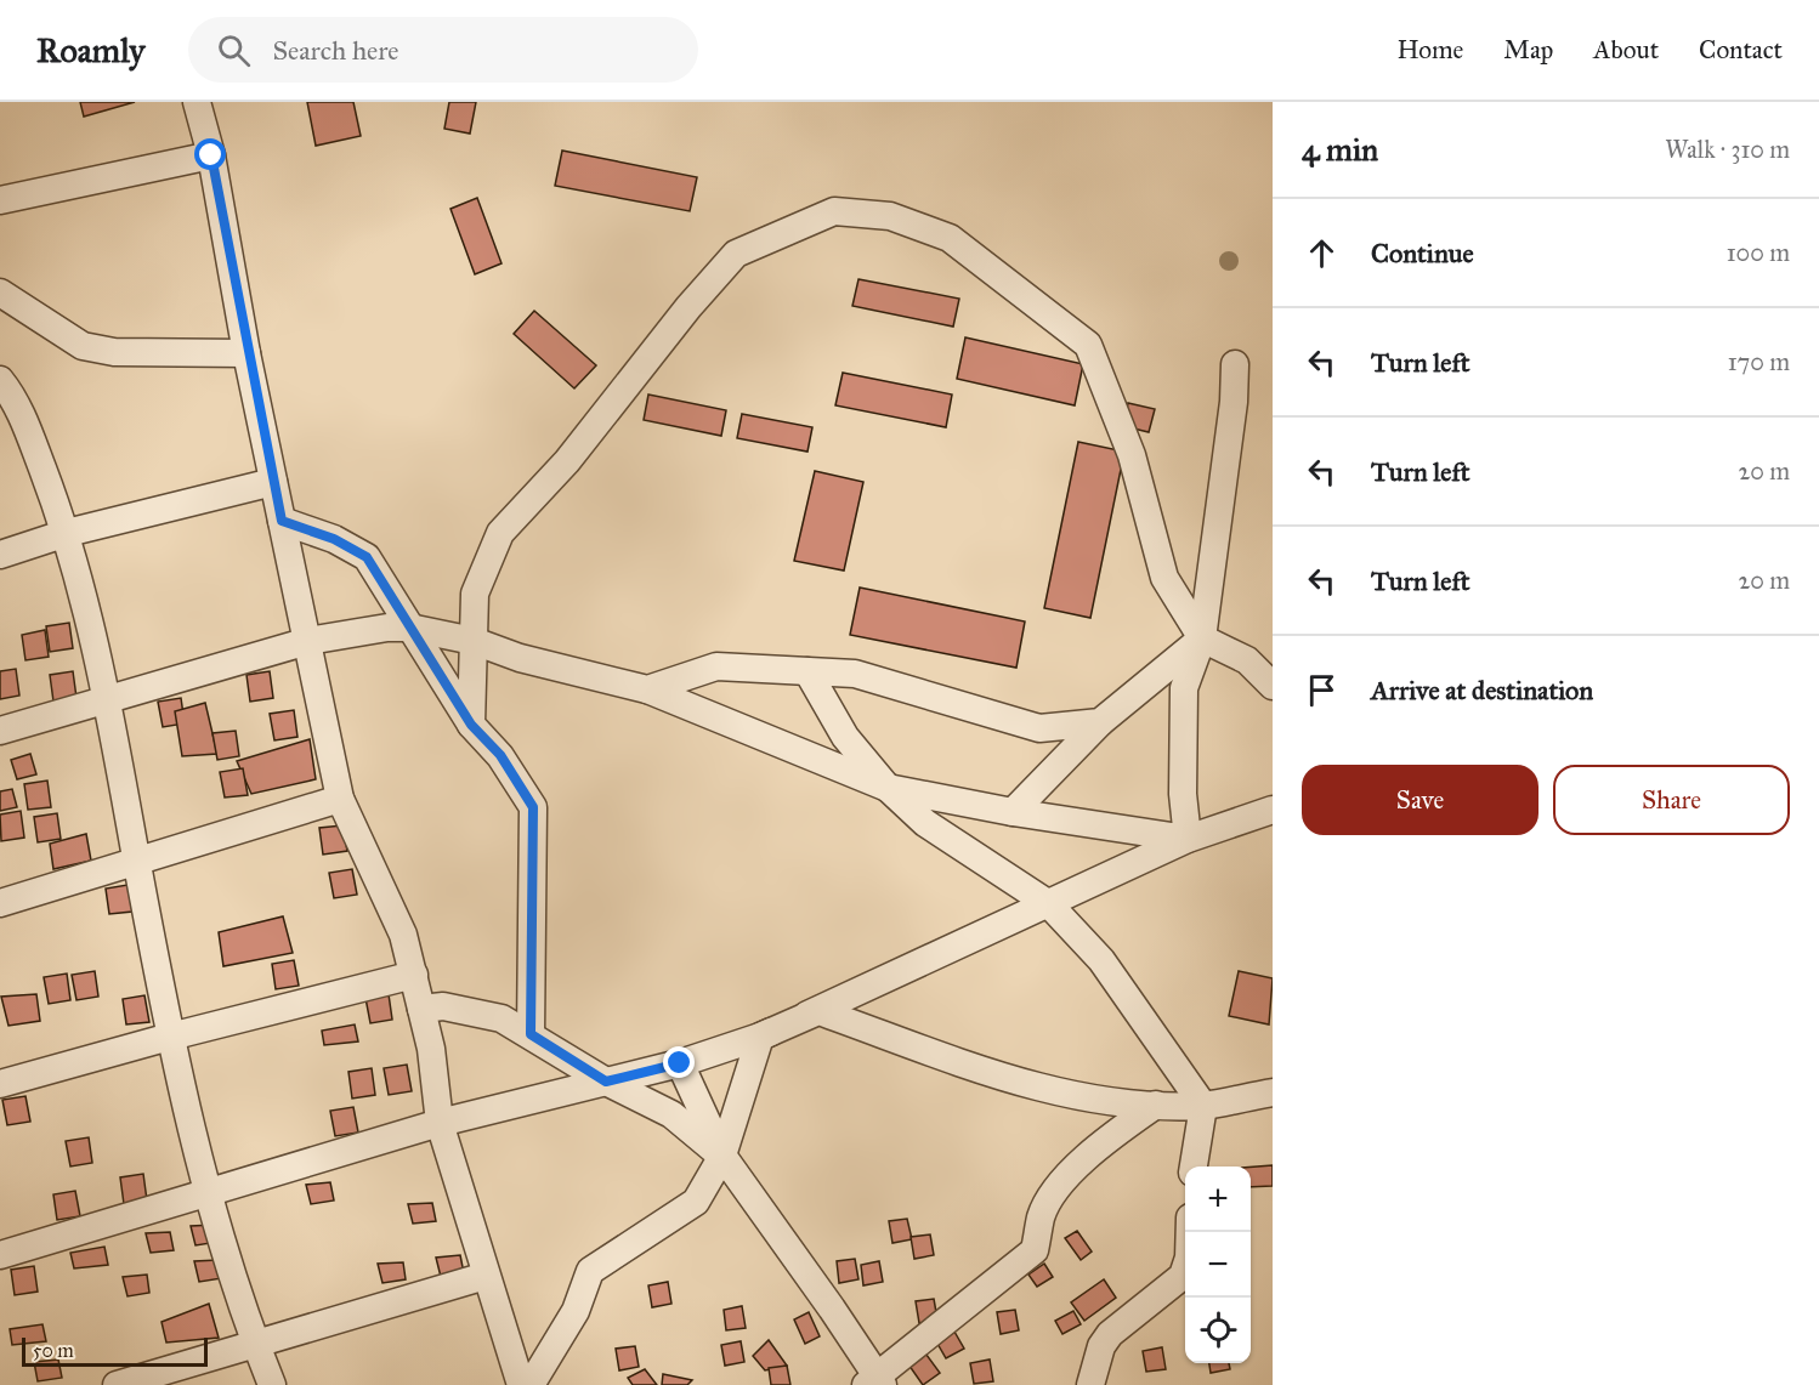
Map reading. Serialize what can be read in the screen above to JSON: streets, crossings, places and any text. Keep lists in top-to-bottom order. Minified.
{"scale_bar":"50 m","page":{"header":"Roamly","search":"Search here","nav":["Home","Map","About","Contact"],"heading":["4 min","Walk · 310 m"],"list":[["Continue","100 m"],["Turn left","170 m"],["Turn left","20 m"],["Turn left","20 m"],"Arrive at destination"],"buttons":["Save","Share"],"map_buttons":["+","−"],"scale":"50 m"}}
